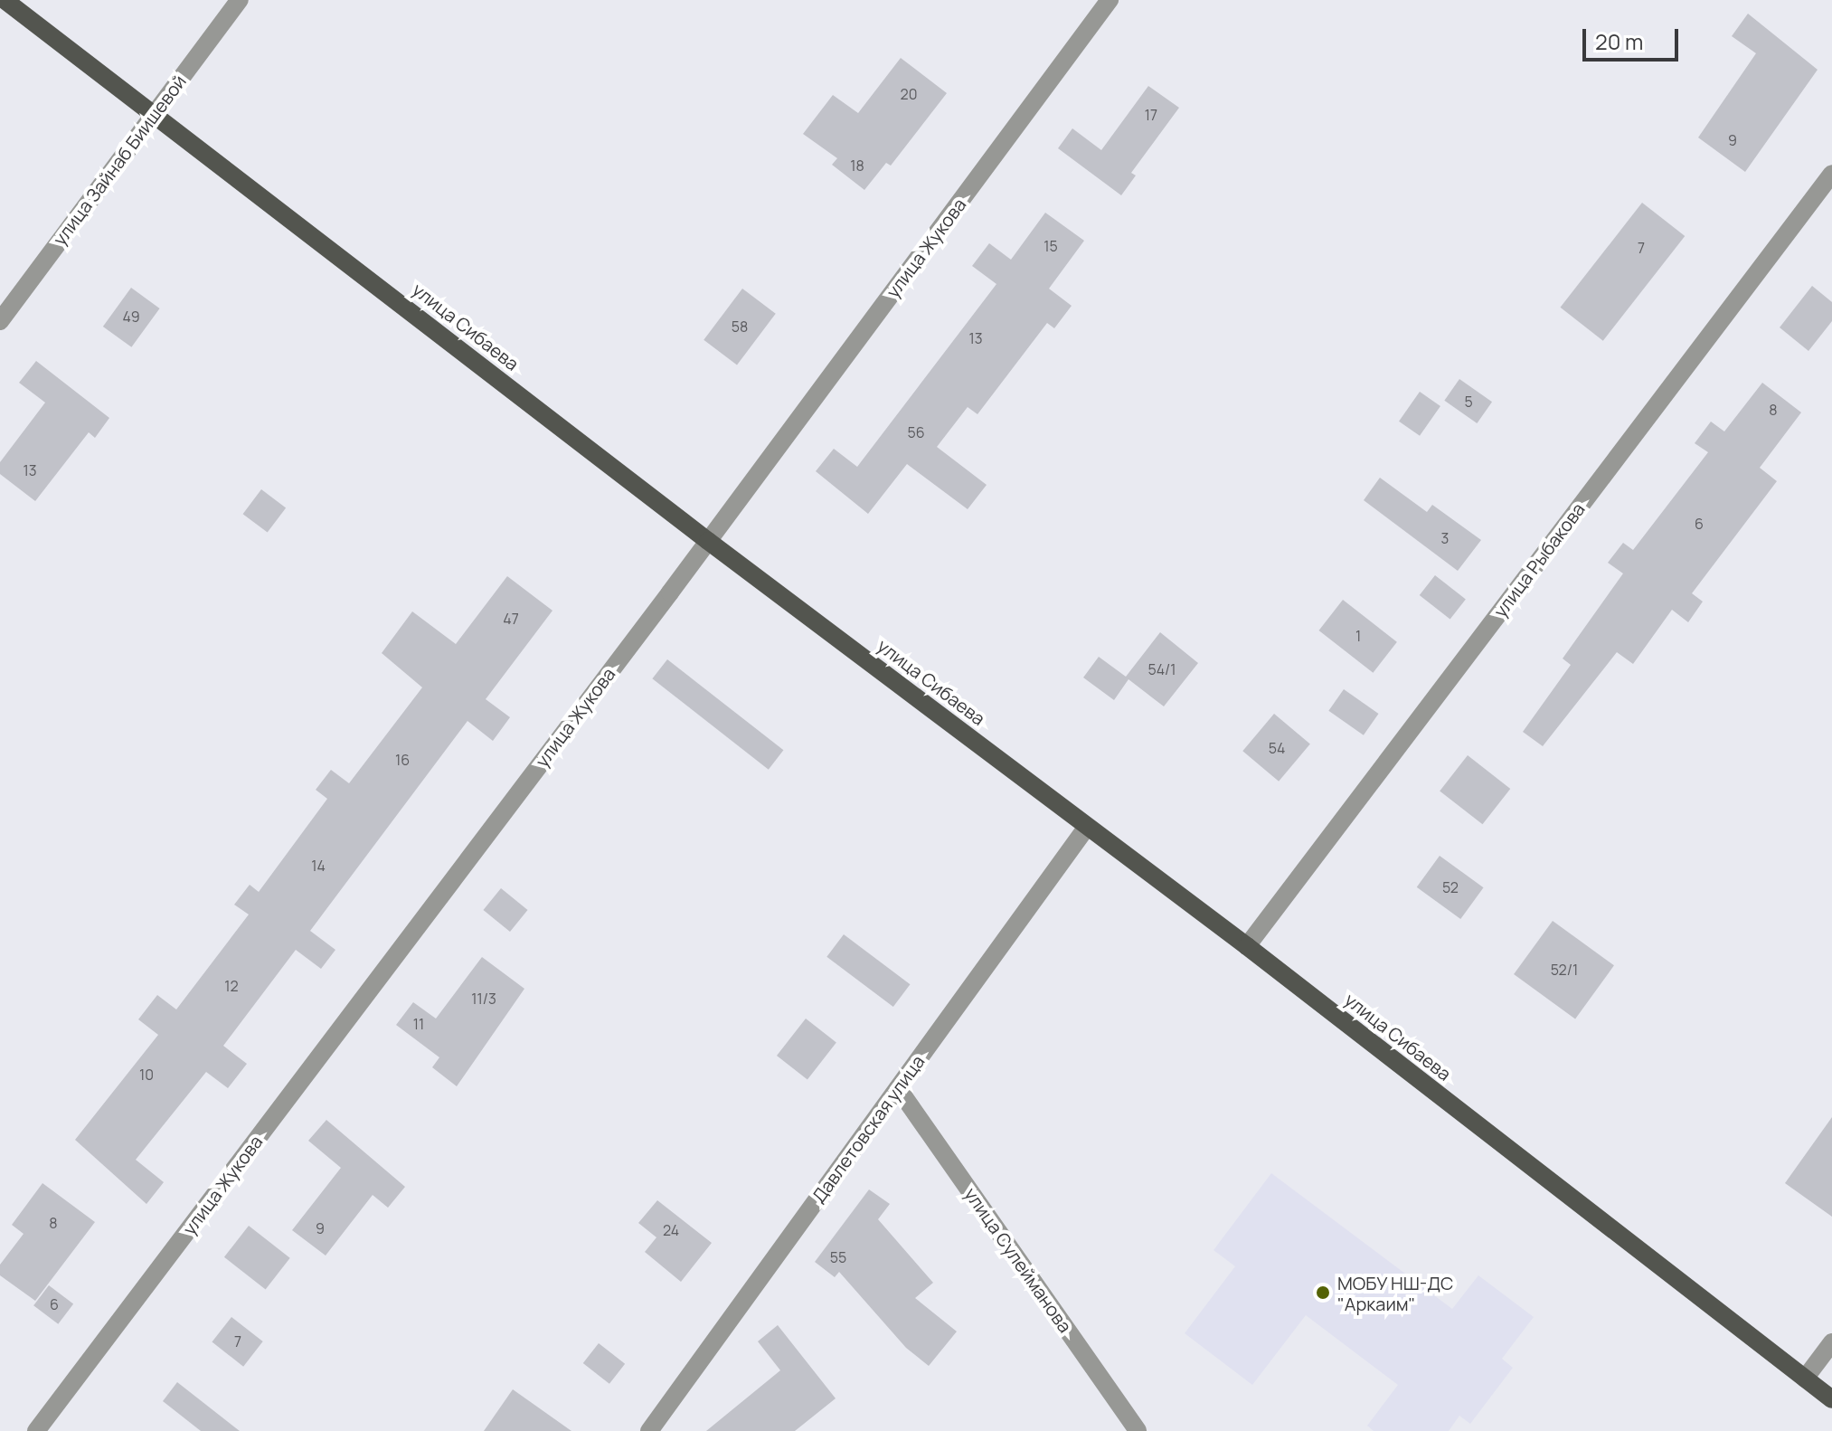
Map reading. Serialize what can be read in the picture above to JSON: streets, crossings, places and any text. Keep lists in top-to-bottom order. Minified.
{"streets":{"main road":["улица Сибаева"],"street":["улица Зайнаб Биишевой","улица Жукова","улица Рыбакова","Давлетовская улица","улица Сулейманова"]},"crossings":[["улица Зайнаб Биишевой","улица Сибаева"],["улица Жукова","улица Сибаева"],["улица Сибаева","улица Рыбакова"],["улица Сибаева","Давлетовская улица"],["Давлетовская улица","улица Сулейманова"]],"places":["МОБУ НШ-ДС \"Аркаим\""],"house_numbers":["20","17","9","18","15","7","49","58","13","5","8","56","13","6","3","47","1","54/1","54","16","14","52","52/1","12","11/3","11","10","8","9","24","55","6","7"],"scale_bar":"20 m"}
